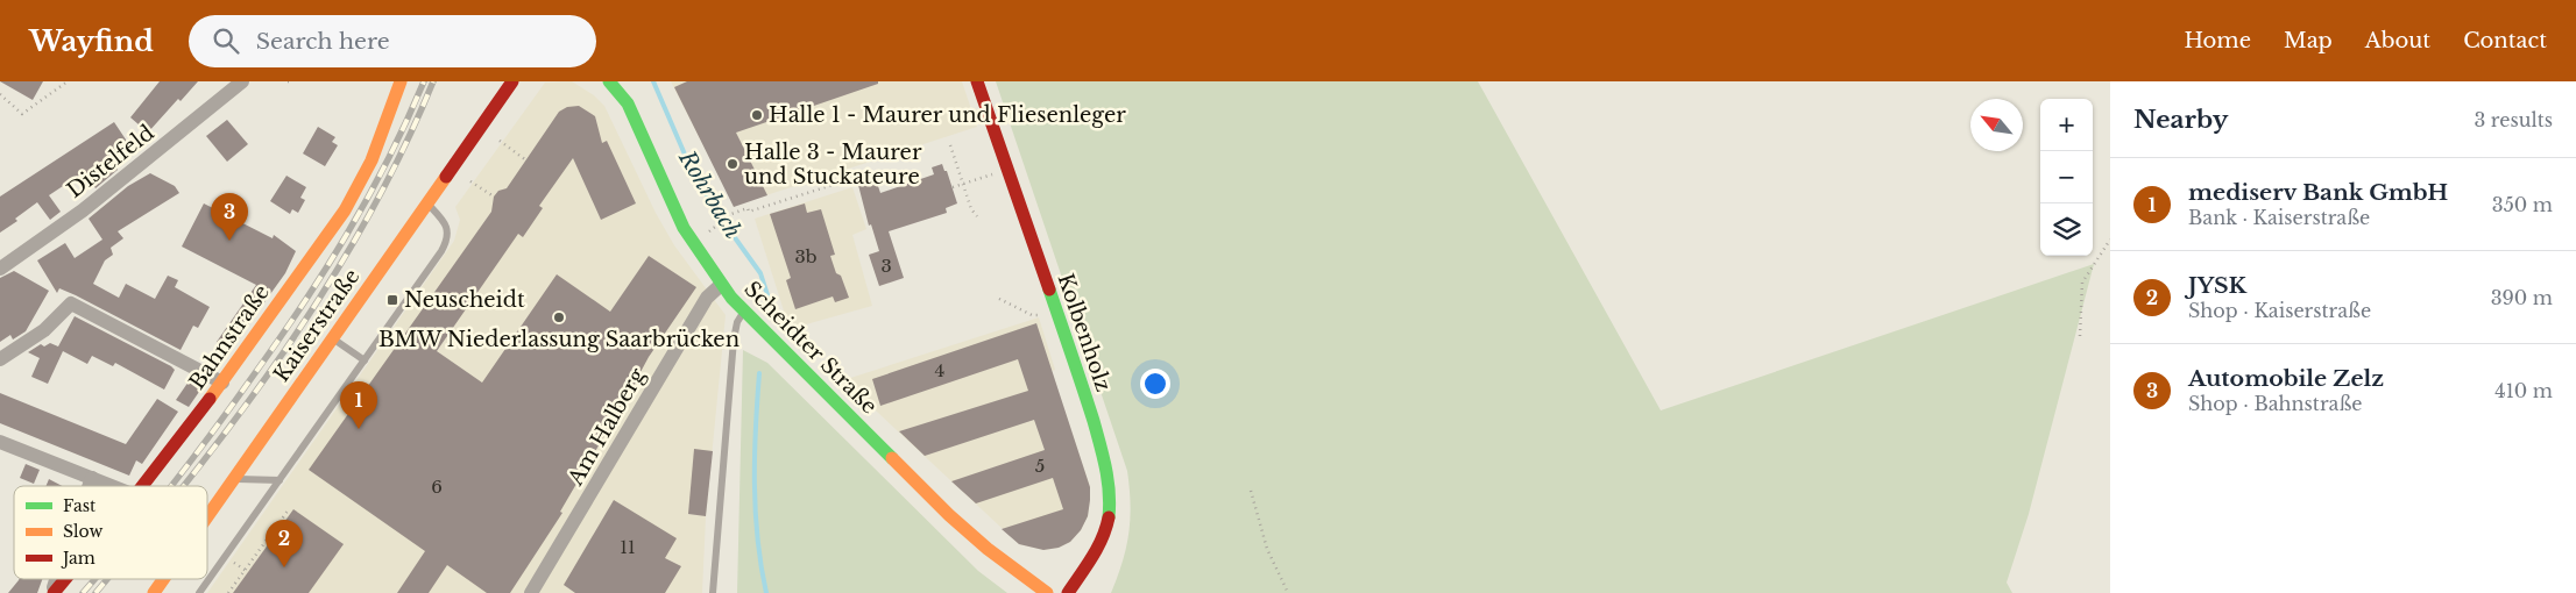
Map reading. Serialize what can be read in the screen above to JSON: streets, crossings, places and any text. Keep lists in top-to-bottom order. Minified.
{"streets":{"main road":["Kaiserstraße","Kolbenholz","Bahnstraße","Scheidter Straße"],"street":["Distelfeld","Am Halberg"]},"crossings":[["Scheidter Straße","Am Halberg"]],"water":["Rohrbach"],"places":{"other":["Halle 1 - Maurer und Fliesenleger","Halle 3 - Maurer und Stuckateure","BMW Niederlassung Saarbrücken"],"transit":["Neuscheidt"]},"house_numbers":["3b","3","4","5","6","11"],"legend":["Fast","Slow","Jam"],"north":"top left","page":{"header":"Wayfind","search":"Search here","nav":["Home","Map","About","Contact"],"heading":["Nearby","3 results"],"map_buttons":["+","−"],"list":[{"mark":"1","name":"mediserv Bank GmbH","note":"Bank · Kaiserstraße","value":"350 m"},{"mark":"2","name":"JYSK","note":"Shop · Kaiserstraße","value":"390 m"},{"mark":"3","name":"Automobile Zelz","note":"Shop · Bahnstraße","value":"410 m"}],"pins":["3","1","2"]}}
